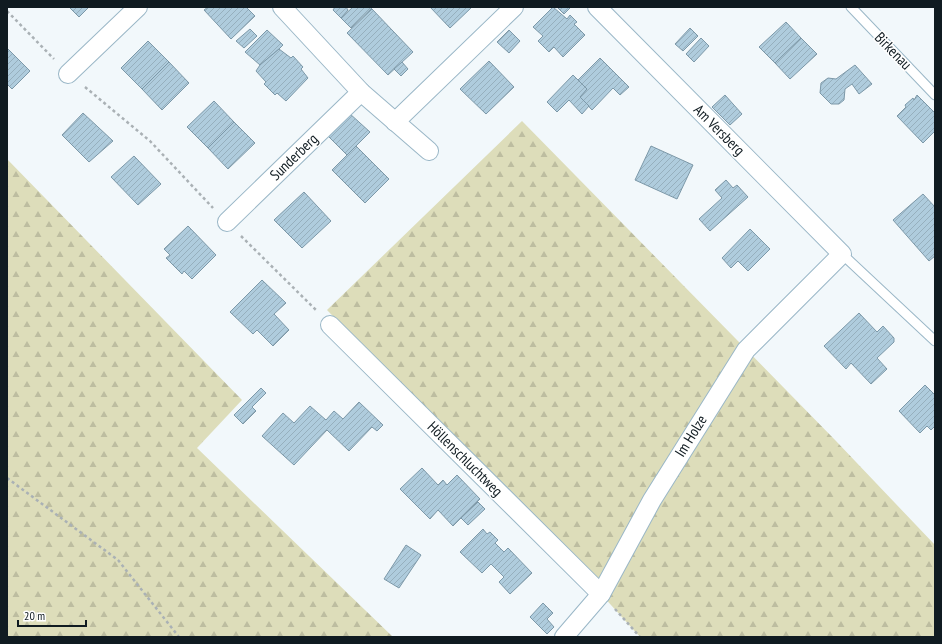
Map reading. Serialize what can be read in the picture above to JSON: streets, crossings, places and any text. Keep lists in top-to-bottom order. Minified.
{"streets":{"street":["Am Versberg","Sunderberg","Im Holze","Höllenschluchtweg"],"lane":["Birkenau"]},"crossings":[["Am Versberg","Im Holze"],["Im Holze","Höllenschluchtweg"]],"scale_bar":"20 m"}
